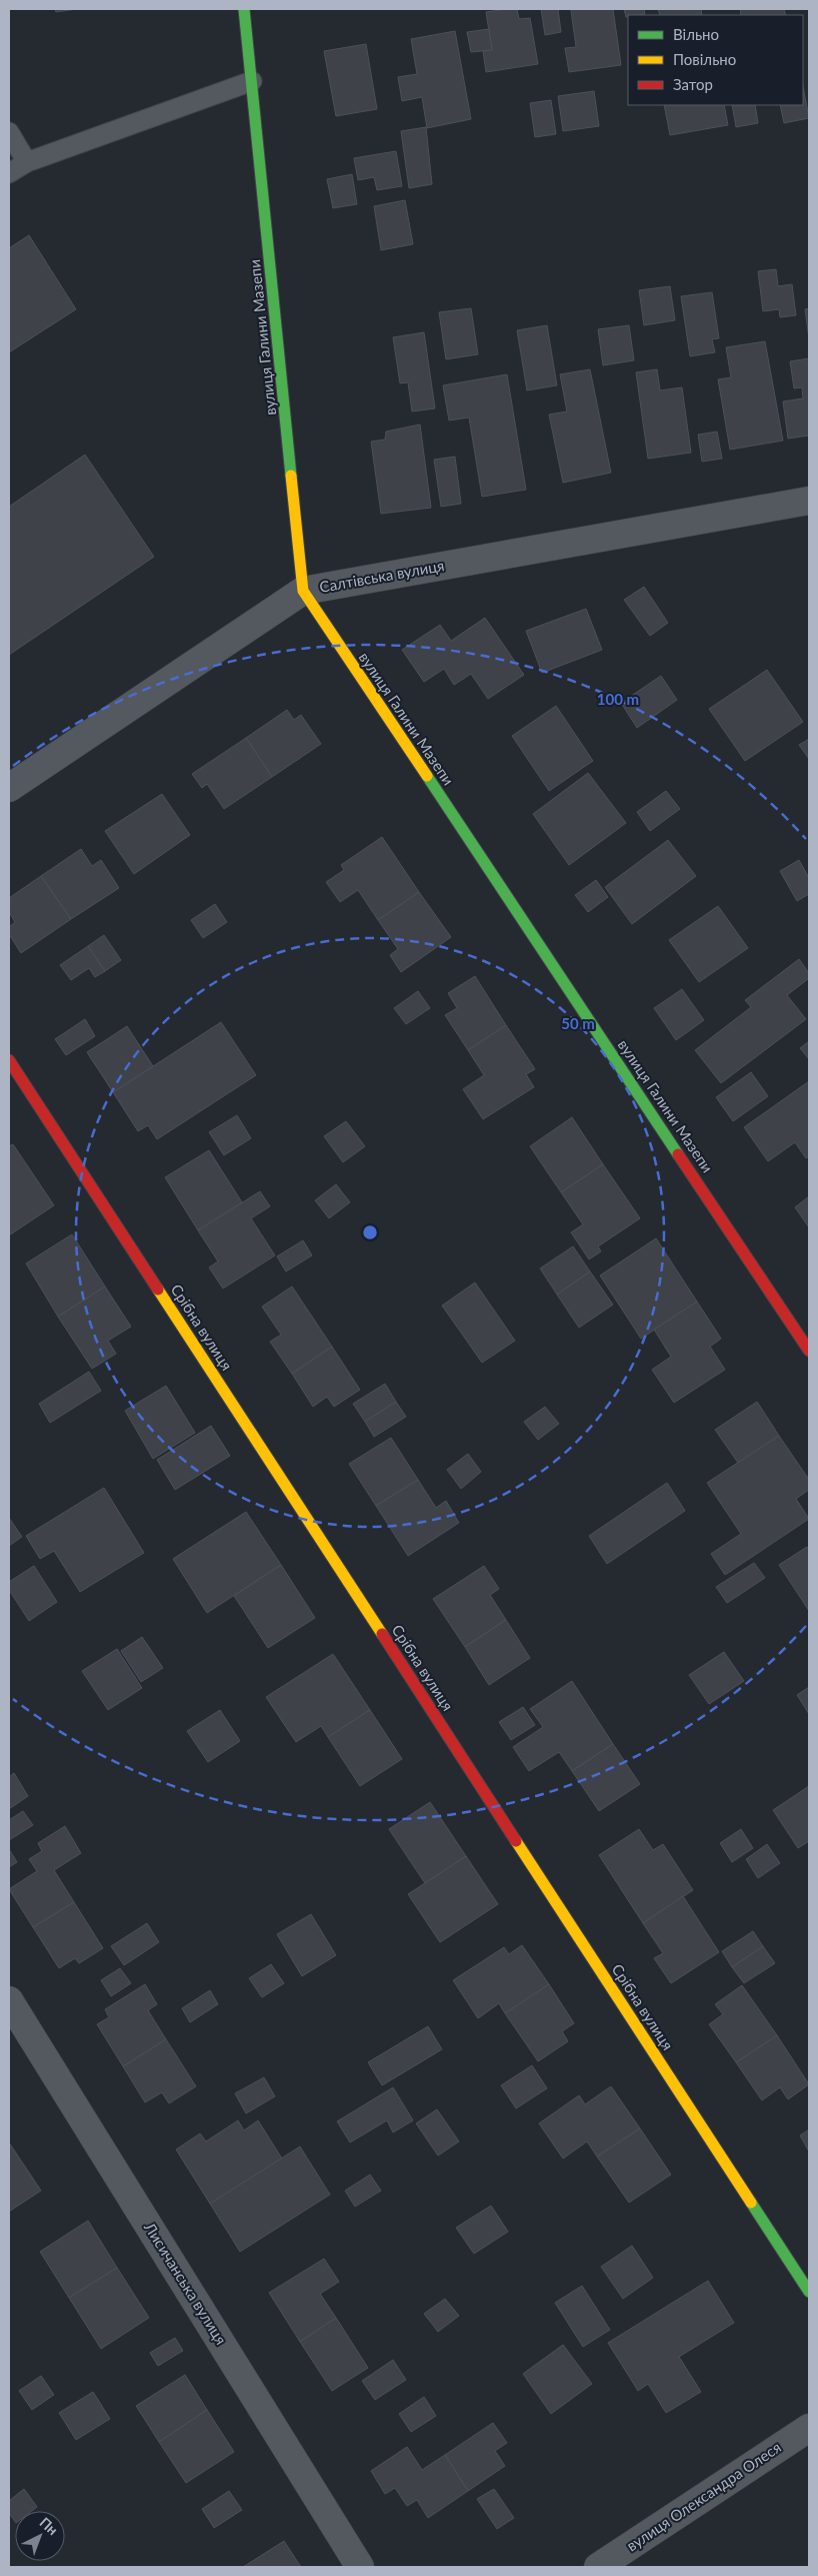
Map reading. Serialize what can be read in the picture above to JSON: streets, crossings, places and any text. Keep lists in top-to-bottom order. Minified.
{"streets":{"street":["вулиця Галини Мазепи","Салтівська вулиця","Срібна вулиця","Лисичанська вулиця","вулиця Олександра Олеся"]},"crossings":[["вулиця Галини Мазепи","Салтівська вулиця"]],"legend":["Вільно","Повільно","Затор"],"north":"top right","rings":["100 m","50 m"]}
